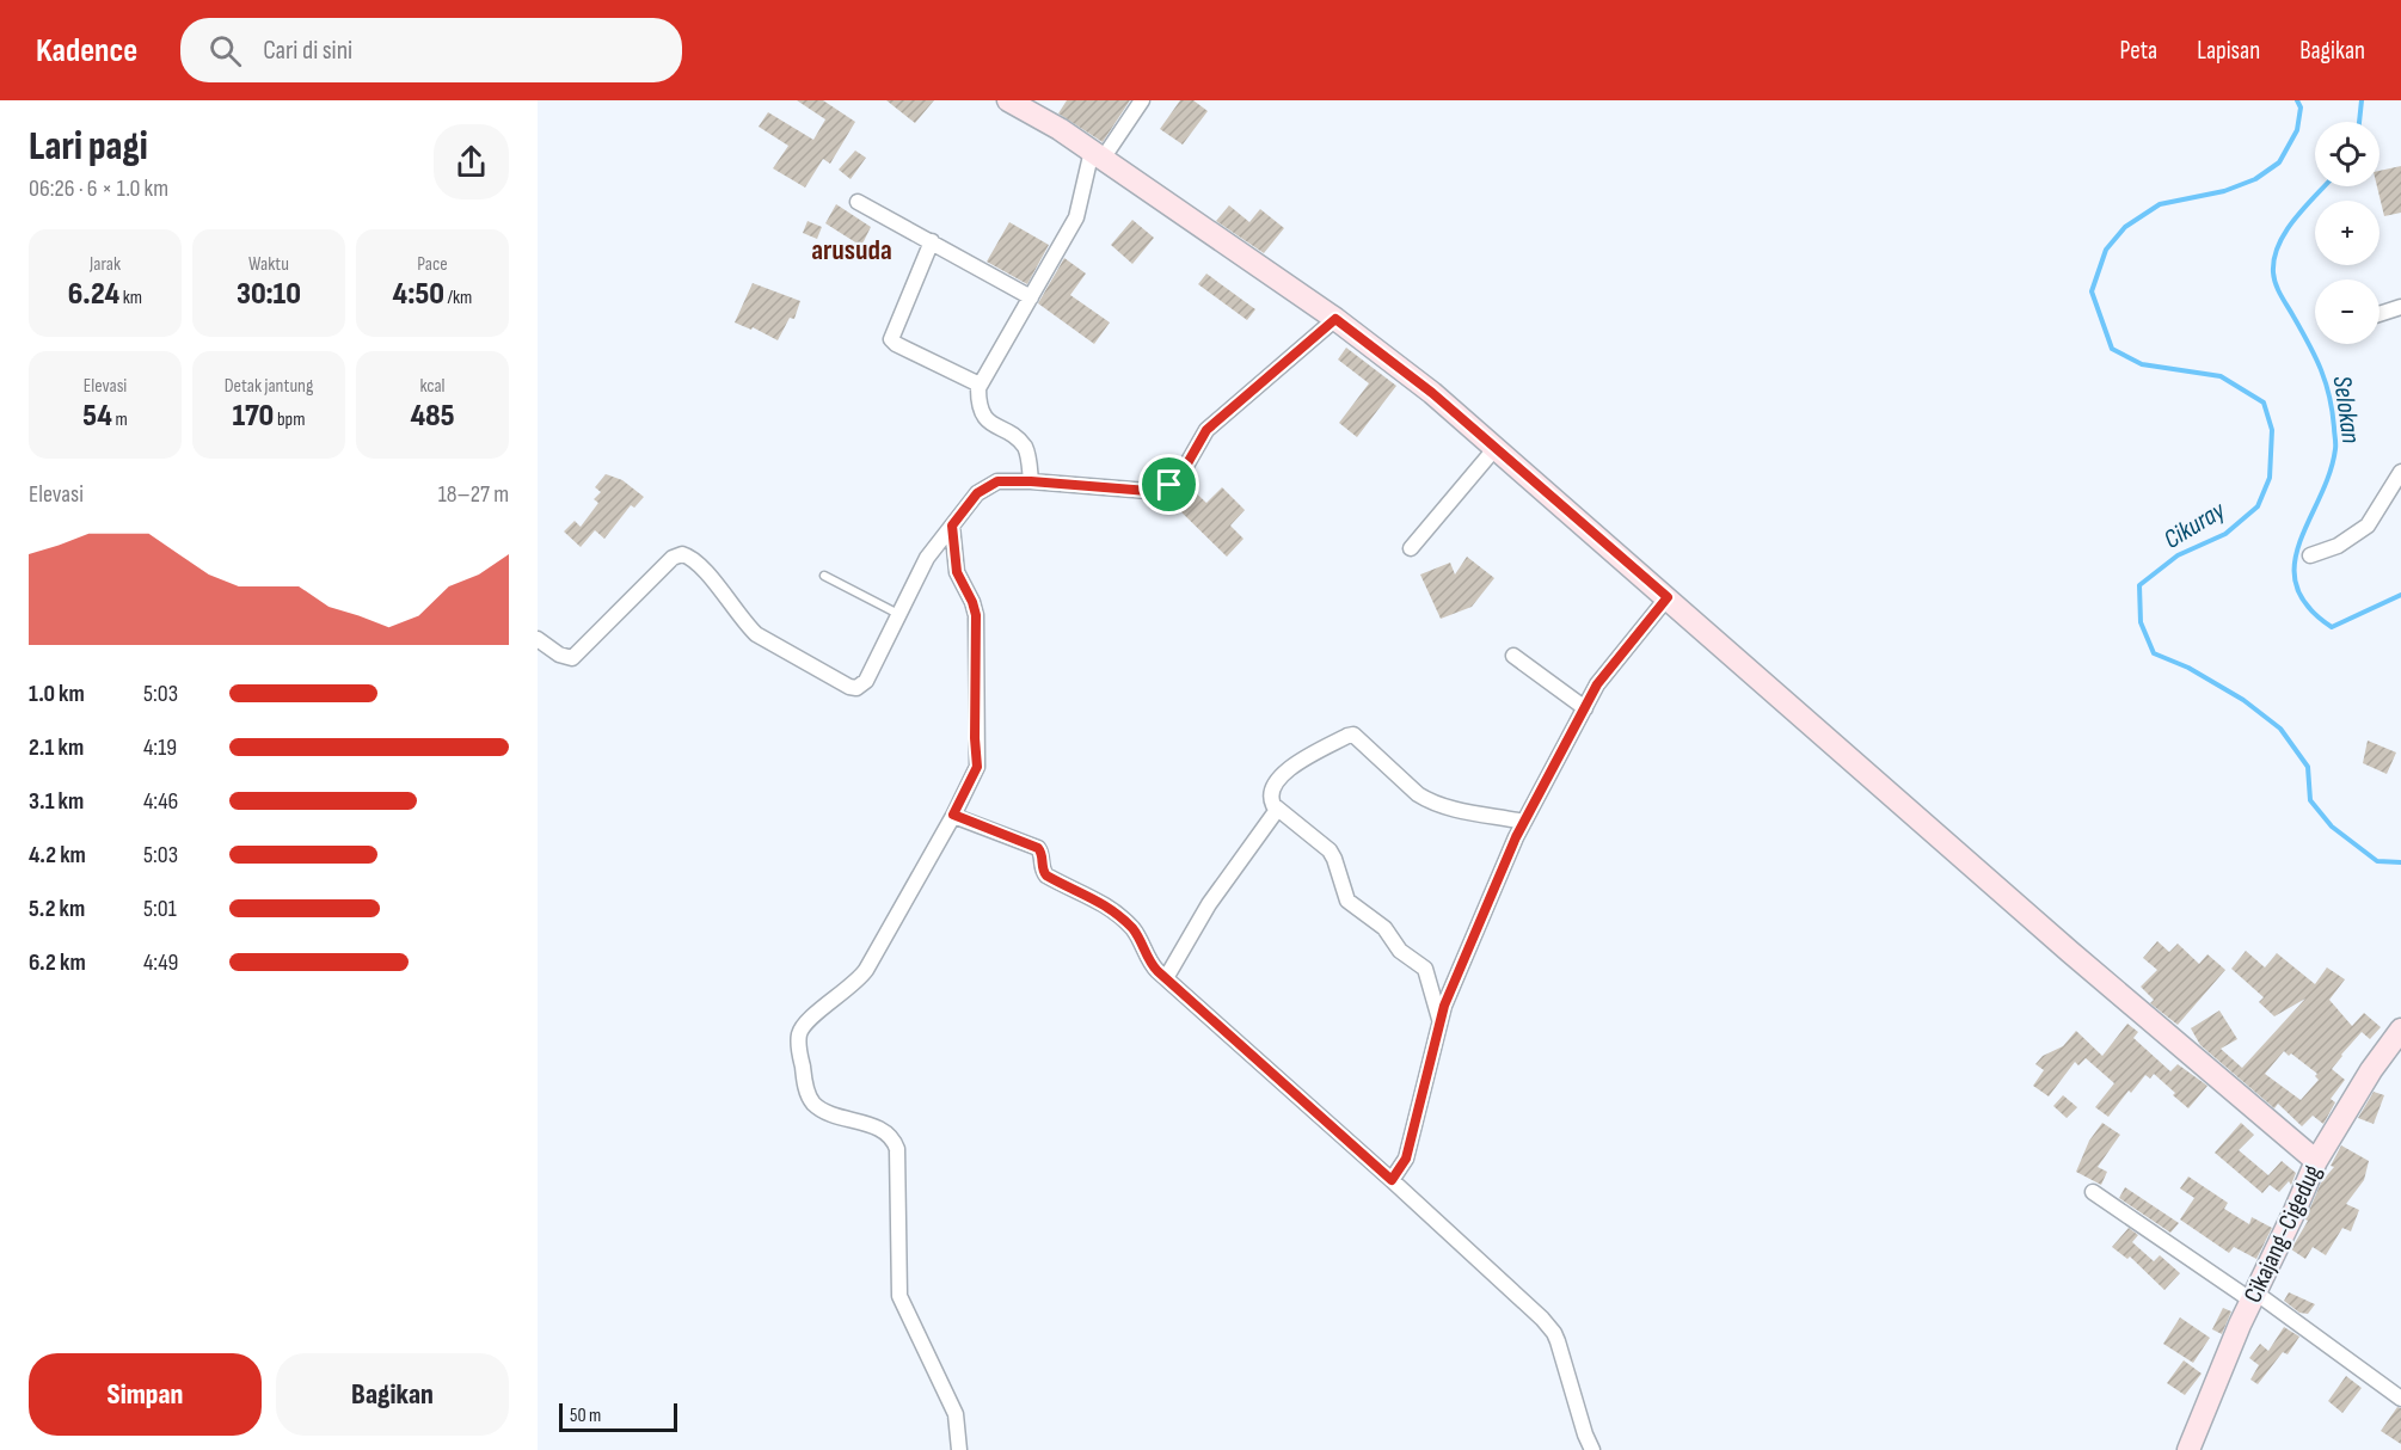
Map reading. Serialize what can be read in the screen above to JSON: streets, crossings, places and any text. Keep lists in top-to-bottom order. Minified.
{"streets":{"street":["Cikajang-Cigedug"]},"districts":["arusuda"],"water":["Selokan","Cikuray"],"scale_bar":"50 m","page":{"header":"Kadence","search":"Cari di sini","nav":["Peta","Lapisan","Bagikan"],"heading":["Lari pagi","06:26 · 6 × 1.0 km"],"map_buttons":["+","−"],"stats":[["Jarak","6.24 km"],["Waktu","30:10"],["Pace","4:50 /km"],["Elevasi","54 m"],["Detak jantung","170 bpm"],["kcal","485"]],"chart":["Elevasi","18–27 m"],"list":[{"name":"1.0 km","note":"5:03"},{"name":"2.1 km","note":"4:19"},{"name":"3.1 km","note":"4:46"},{"name":"4.2 km","note":"5:03"},{"name":"5.2 km","note":"5:01"},{"name":"6.2 km","note":"4:49"}],"buttons":["Simpan","Bagikan"],"scale":"50 m"}}
